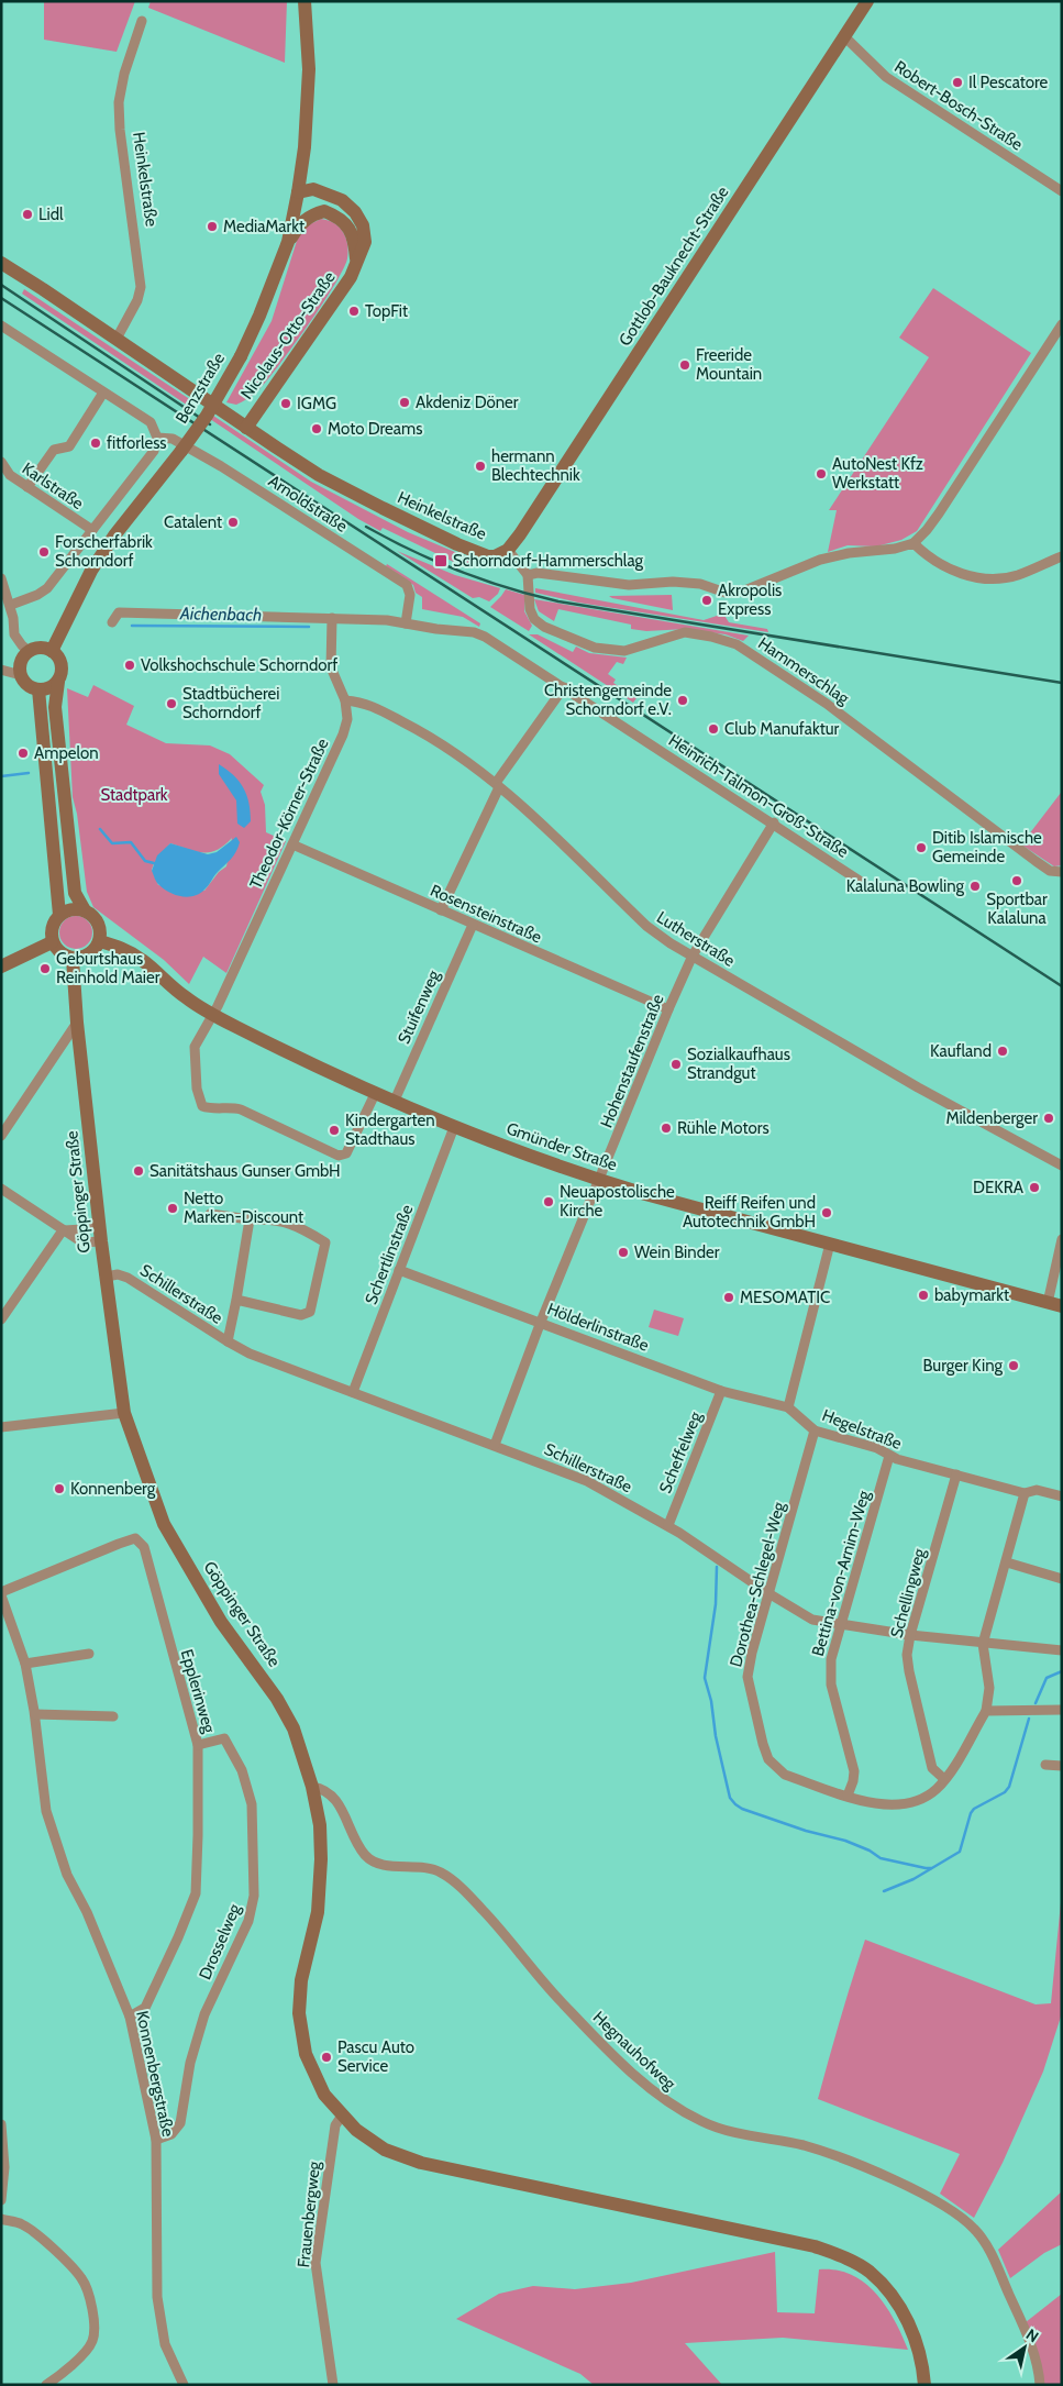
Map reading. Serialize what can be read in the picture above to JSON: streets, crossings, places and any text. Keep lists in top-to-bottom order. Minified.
{"streets":{"main road":["Heinkelstraße","Gottlob-Bauknecht-Straße","Nicolaus-Otto-Straße","Benzstraße","Gmünder Straße","Göppinger Straße"],"street":["Robert-Bosch-Straße","Karlstraße","Arnoldstraße","Hammerschlag","Heinrich-Talmon-Groß-Straße","Theodor-Körner-Straße","Rosensteinstraße","Lutherstraße","Stuifenweg","Hohenstaufenstraße","Schertlinstraße","Schillerstraße","Hölderlinstraße","Hegelstraße","Scheffelweg","Bettina-von-Arnim-Weg","Dorothea-Schlegel-Weg","Schellingweg","Epplerinweg","Drosselweg","Hegnauhofweg","Konnenbergstraße","Frauenbergweg"]},"crossings":[["Robert-Bosch-Straße","Gottlob-Bauknecht-Straße"],["Heinkelstraße","Gottlob-Bauknecht-Straße"],["Heinkelstraße","Nicolaus-Otto-Straße"],["Nicolaus-Otto-Straße","Benzstraße"],["Arnoldstraße","Heinrich-Talmon-Groß-Straße"],["Heinrich-Talmon-Groß-Straße","Theodor-Körner-Straße"],["Heinrich-Talmon-Groß-Straße","Hohenstaufenstraße"],["Theodor-Körner-Straße","Rosensteinstraße"],["Theodor-Körner-Straße","Lutherstraße"],["Theodor-Körner-Straße","Gmünder Straße"],["Rosensteinstraße","Stuifenweg"],["Rosensteinstraße","Hohenstaufenstraße"],["Lutherstraße","Hohenstaufenstraße"],["Stuifenweg","Gmünder Straße"],["Hohenstaufenstraße","Gmünder Straße"],["Hohenstaufenstraße","Schillerstraße"],["Hohenstaufenstraße","Hölderlinstraße"],["Gmünder Straße","Göppinger Straße"],["Gmünder Straße","Schertlinstraße"],["Göppinger Straße","Schillerstraße"],["Göppinger Straße","Hegnauhofweg"],["Göppinger Straße","Frauenbergweg"],["Schertlinstraße","Schillerstraße"],["Schertlinstraße","Hölderlinstraße"],["Schillerstraße","Scheffelweg"],["Schillerstraße","Bettina-von-Arnim-Weg"],["Schillerstraße","Dorothea-Schlegel-Weg"],["Schillerstraße","Schellingweg"],["Hölderlinstraße","Hegelstraße"],["Hölderlinstraße","Scheffelweg"],["Hegelstraße","Bettina-von-Arnim-Weg"],["Hegelstraße","Dorothea-Schlegel-Weg"],["Hegelstraße","Schellingweg"],["Bettina-von-Arnim-Weg","Dorothea-Schlegel-Weg"],["Dorothea-Schlegel-Weg","Schellingweg"],["Epplerinweg","Drosselweg"],["Epplerinweg","Konnenbergstraße"],["Drosselweg","Konnenbergstraße"]],"water":["Aichenbach"],"parks":["Stadtpark"],"places":{"other":["Il Pescatore","Lidl","MediaMarkt","TopFit","Freeride Mountain","Akdeniz Döner","IGMG","Moto Dreams","fitforless","hermann Blechtechnik","AutoNest Kfz Werkstatt","Catalent","Forscherfabrik Schorndorf","Akropolis Express","Volkshochschule Schorndorf","Christengemeinde Schorndorf e.V.","Stadtbücherei Schorndorf","Club Manufaktur","Ampelon","Ditib Islamische Gemeinde","Sportbar Kalaluna","Kalaluna Bowling","Geburtshaus Reinhold Maier","Kaufland","Sozialkaufhaus Strandgut","Mildenberger","Rühle Motors","Kindergarten Stadthaus","Sanitätshaus Gunser GmbH","DEKRA","Neuapostolische Kirche","Netto Marken-Discount","Reiff Reifen und Autotechnik GmbH","Wein Binder","babymarkt","MESOMATIC","Burger King","Konnenberg","Pascu Auto Service"],"transit":["Schorndorf-Hammerschlag"]},"north":"top right"}
